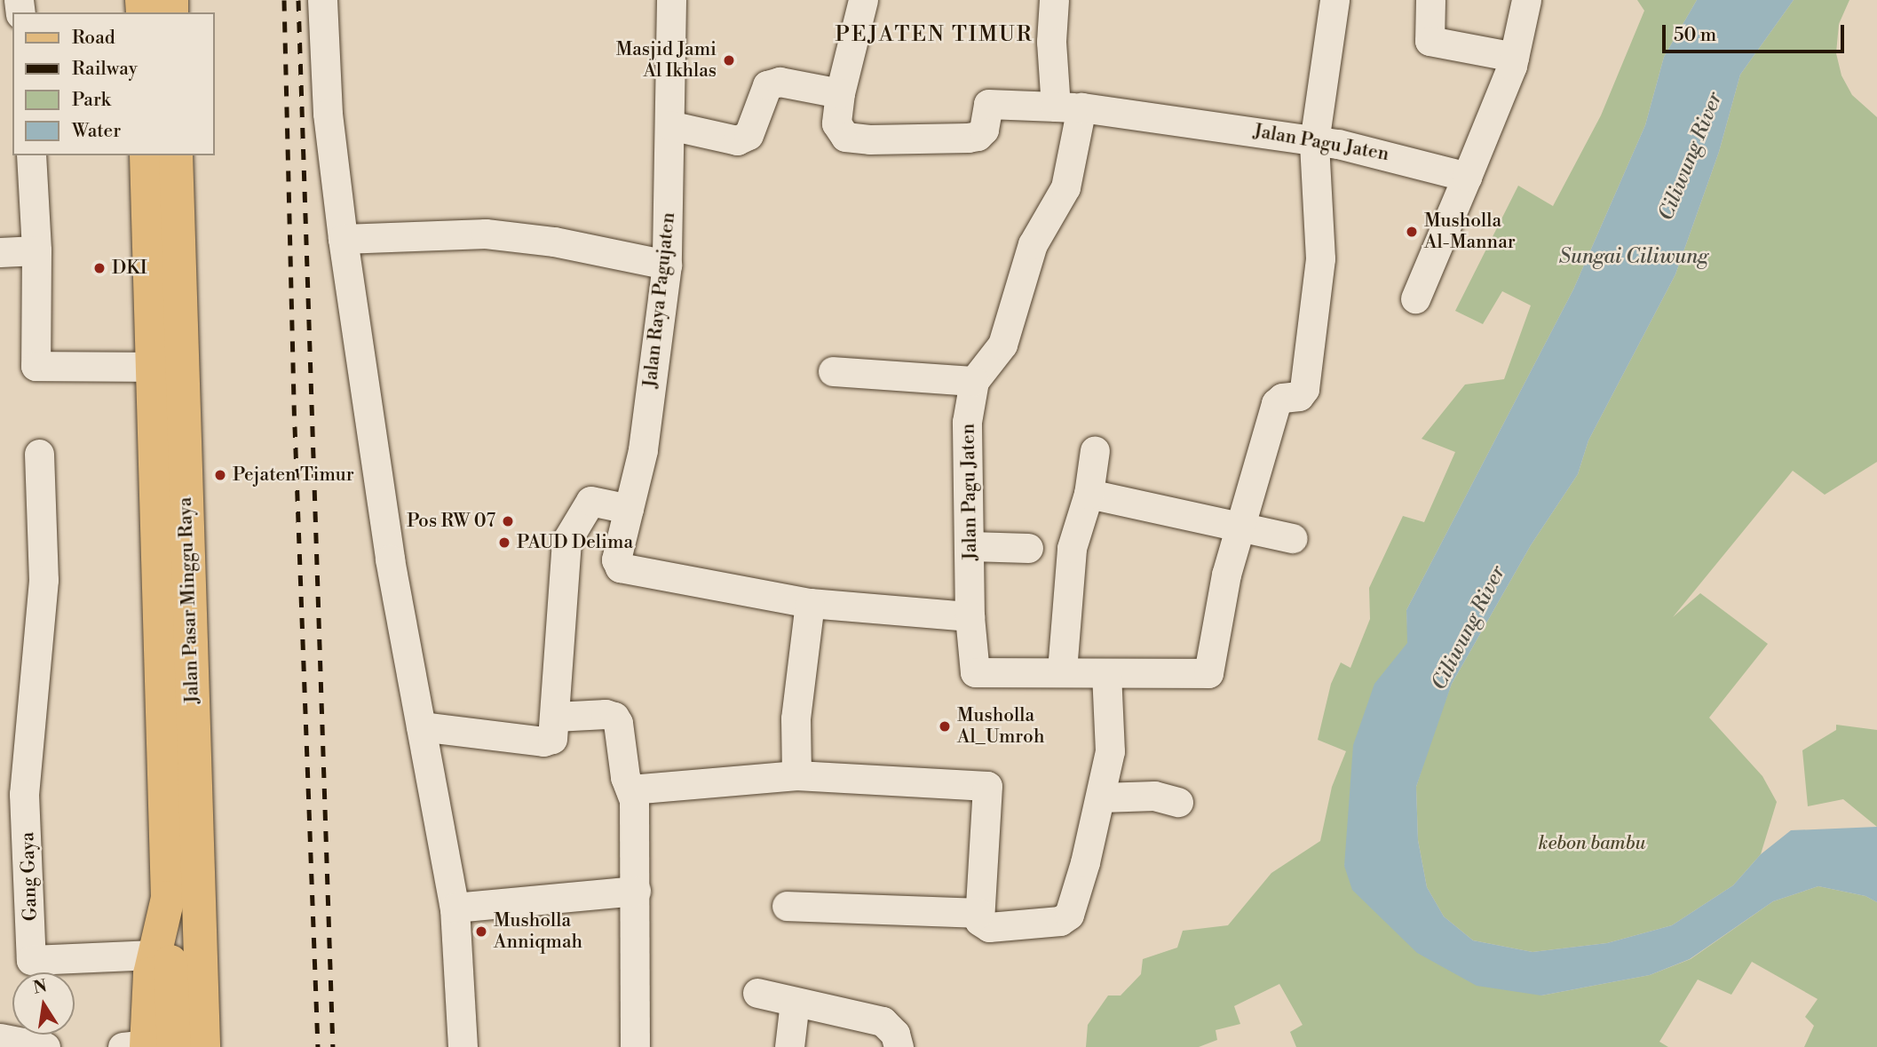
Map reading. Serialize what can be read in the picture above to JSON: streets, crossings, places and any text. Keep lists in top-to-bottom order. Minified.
{"streets":{"main road":["Jalan Pasar Minggu Raya"],"street":["Jalan Pagu Jaten","Jalan Raya Pagujaten","Gang Gaya"]},"crossings":[["Jalan Pasar Minggu Raya","Gang Gaya"]],"districts":["PEJATEN TIMUR"],"water":["Ciliwung River","Sungai Ciliwung"],"parks":["kebon bambu"],"places":["Masjid Jami Al Ikhlas","Musholla Al-Mannar","DKI","Pejaten Timur","Pos RW 07","PAUD Delima","Musholla Al_Umroh","Musholla Anniqmah"],"legend":["Road","Railway","Park","Water"],"scale_bar":"50 m","north":"top"}
